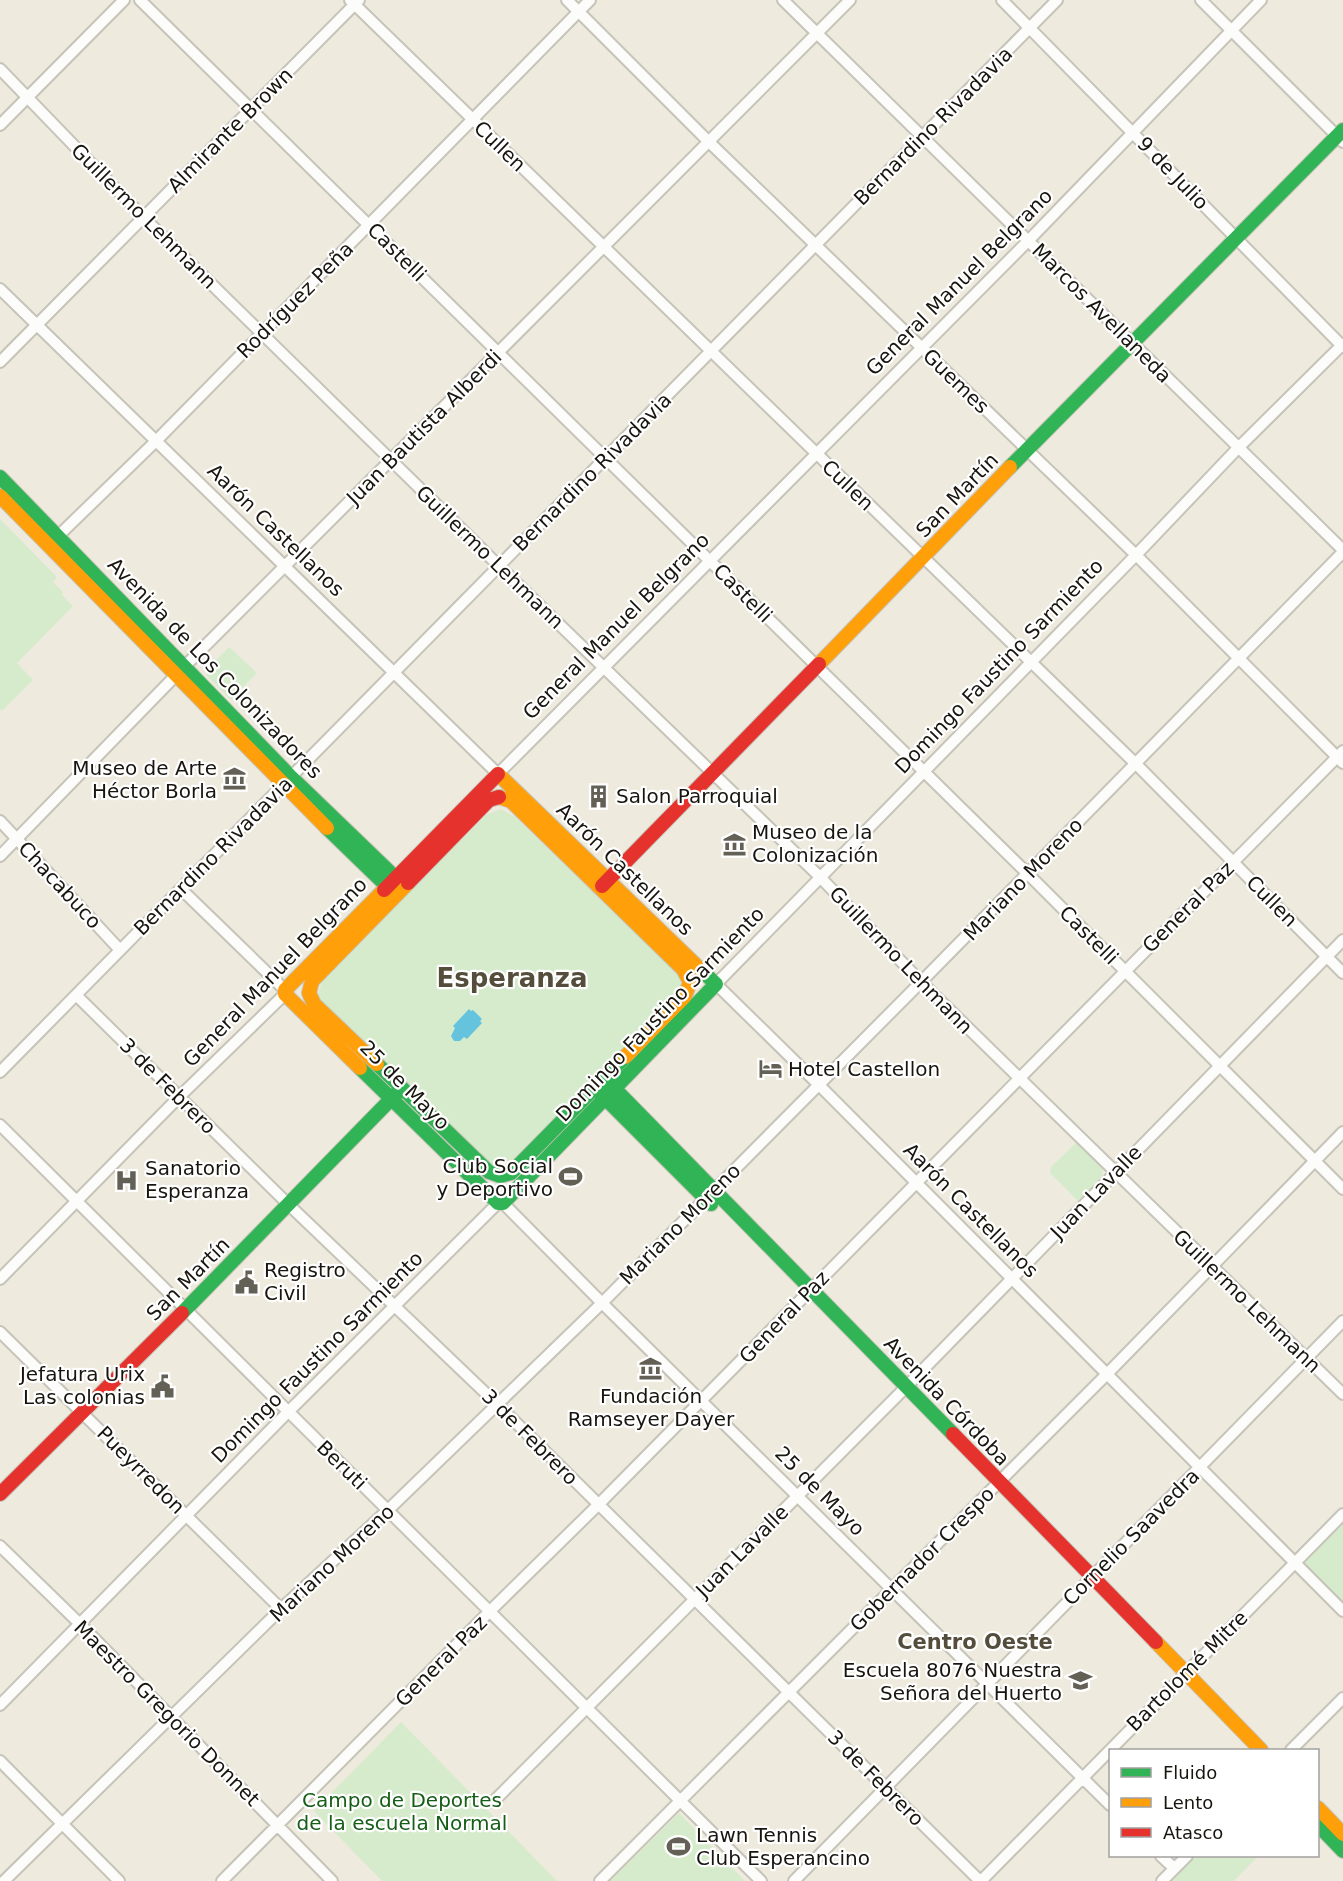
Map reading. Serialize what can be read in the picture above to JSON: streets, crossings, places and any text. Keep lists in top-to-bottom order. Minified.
{"streets":{"main road":["General Manuel Belgrano","San Martín","Aarón Castellanos","Domingo Faustino Sarmiento","Avenida de Los Colonizadores","25 de Mayo","Avenida Córdoba"],"street":["Bernardino Rivadavia","Almirante Brown","Cullen","9 de Julio","Guillermo Lehmann","Castelli","Rodríguez Peña","Marcos Avellaneda","Guemes","Juan Bautista Alberdi","Mariano Moreno","Chacabuco","General Paz","3 de Febrero","Juan Lavalle","Beruti","Pueyrredon","Cornelio Saavedra","Gobernador Crespo","Bartolomé Mitre","Maestro Gregorio Donnet"]},"crossings":[["Bernardino Rivadavia","Cullen"],["Bernardino Rivadavia","9 de Julio"],["Bernardino Rivadavia","Guillermo Lehmann"],["Bernardino Rivadavia","Castelli"],["Bernardino Rivadavia","Marcos Avellaneda"],["Bernardino Rivadavia","Guemes"],["Bernardino Rivadavia","Aarón Castellanos"],["Bernardino Rivadavia","Avenida de Los Colonizadores"],["Bernardino Rivadavia","Chacabuco"],["Bernardino Rivadavia","25 de Mayo"],["Bernardino Rivadavia","3 de Febrero"],["Almirante Brown","Cullen"],["Almirante Brown","Guillermo Lehmann"],["Almirante Brown","Castelli"],["Almirante Brown","Aarón Castellanos"],["Cullen","General Manuel Belgrano"],["Cullen","Rodríguez Peña"],["Cullen","Juan Bautista Alberdi"],["Cullen","San Martín"],["Cullen","Domingo Faustino Sarmiento"],["Cullen","Mariano Moreno"],["Cullen","General Paz"],["Cullen","Juan Lavalle"],["9 de Julio","General Manuel Belgrano"],["9 de Julio","San Martín"],["9 de Julio","Domingo Faustino Sarmiento"],["Guillermo Lehmann","General Manuel Belgrano"],["Guillermo Lehmann","Rodríguez Peña"],["Guillermo Lehmann","Juan Bautista Alberdi"],["Guillermo Lehmann","San Martín"],["Guillermo Lehmann","Domingo Faustino Sarmiento"],["Guillermo Lehmann","Mariano Moreno"],["Guillermo Lehmann","General Paz"],["Guillermo Lehmann","Juan Lavalle"],["Guillermo Lehmann","Cornelio Saavedra"],["Guillermo Lehmann","Gobernador Crespo"],["Castelli","General Manuel Belgrano"],["Castelli","Rodríguez Peña"],["Castelli","Juan Bautista Alberdi"],["Castelli","San Martín"],["Castelli","Domingo Faustino Sarmiento"],["Castelli","Mariano Moreno"],["Castelli","General Paz"],["Castelli","Juan Lavalle"],["Castelli","Gobernador Crespo"],["General Manuel Belgrano","Marcos Avellaneda"],["General Manuel Belgrano","Guemes"],["General Manuel Belgrano","Aarón Castellanos"],["General Manuel Belgrano","Avenida de Los Colonizadores"],["General Manuel Belgrano","25 de Mayo"],["General Manuel Belgrano","3 de Febrero"],["General Manuel Belgrano","Beruti"],["Rodríguez Peña","Guemes"],["Rodríguez Peña","Aarón Castellanos"],["Rodríguez Peña","Avenida de Los Colonizadores"],["Marcos Avellaneda","Juan Bautista Alberdi"],["Marcos Avellaneda","San Martín"],["Marcos Avellaneda","Domingo Faustino Sarmiento"],["Marcos Avellaneda","Mariano Moreno"],["Guemes","Juan Bautista Alberdi"],["Guemes","San Martín"],["Guemes","Domingo Faustino Sarmiento"],["Guemes","Mariano Moreno"],["Guemes","General Paz"],["Juan Bautista Alberdi","Aarón Castellanos"],["Juan Bautista Alberdi","Avenida de Los Colonizadores"],["Juan Bautista Alberdi","Chacabuco"],["San Martín","Aarón Castellanos"],["San Martín","25 de Mayo"],["San Martín","3 de Febrero"],["San Martín","Beruti"],["San Martín","Pueyrredon"],["Aarón Castellanos","Domingo Faustino Sarmiento"],["Aarón Castellanos","Mariano Moreno"],["Aarón Castellanos","General Paz"],["Aarón Castellanos","Juan Lavalle"],["Aarón Castellanos","Cornelio Saavedra"],["Aarón Castellanos","Gobernador Crespo"],["Aarón Castellanos","Bartolomé Mitre"],["Domingo Faustino Sarmiento","25 de Mayo"],["Domingo Faustino Sarmiento","3 de Febrero"],["Domingo Faustino Sarmiento","Avenida Córdoba"],["Domingo Faustino Sarmiento","Beruti"],["Domingo Faustino Sarmiento","Pueyrredon"],["Domingo Faustino Sarmiento","Maestro Gregorio Donnet"],["Mariano Moreno","25 de Mayo"],["Mariano Moreno","3 de Febrero"],["Mariano Moreno","Avenida Córdoba"],["Mariano Moreno","Beruti"],["Mariano Moreno","Pueyrredon"],["Mariano Moreno","Maestro Gregorio Donnet"],["General Paz","25 de Mayo"],["General Paz","3 de Febrero"],["General Paz","Avenida Córdoba"],["General Paz","Beruti"],["General Paz","Maestro Gregorio Donnet"],["25 de Mayo","Juan Lavalle"],["25 de Mayo","Cornelio Saavedra"],["25 de Mayo","Gobernador Crespo"],["25 de Mayo","Bartolomé Mitre"],["3 de Febrero","Juan Lavalle"],["3 de Febrero","Cornelio Saavedra"],["3 de Febrero","Gobernador Crespo"],["3 de Febrero","Bartolomé Mitre"],["Juan Lavalle","Avenida Córdoba"],["Juan Lavalle","Beruti"],["Avenida Córdoba","Cornelio Saavedra"],["Avenida Córdoba","Gobernador Crespo"],["Avenida Córdoba","Bartolomé Mitre"],["Beruti","Gobernador Crespo"]],"districts":["Esperanza","Centro Oeste"],"parks":["Campo de Deportes de la escuela Normal"],"places":{"museum":["Museo de Arte Héctor Borla","Museo de la Colonización","Fundación Ramseyer Dayer"],"building":["Salon Parroquial"],"hotel":["Hotel Castellon"],"sports":["Club Social y Deportivo","Lawn Tennis Club Esperancino"],"hospital":["Sanatorio Esperanza"],"public building":["Registro Civil","Jefatura Urix Las colonias"],"school or university":["Escuela 8076 Nuestra Señora del Huerto"]},"legend":["Fluido","Lento","Atasco"]}
